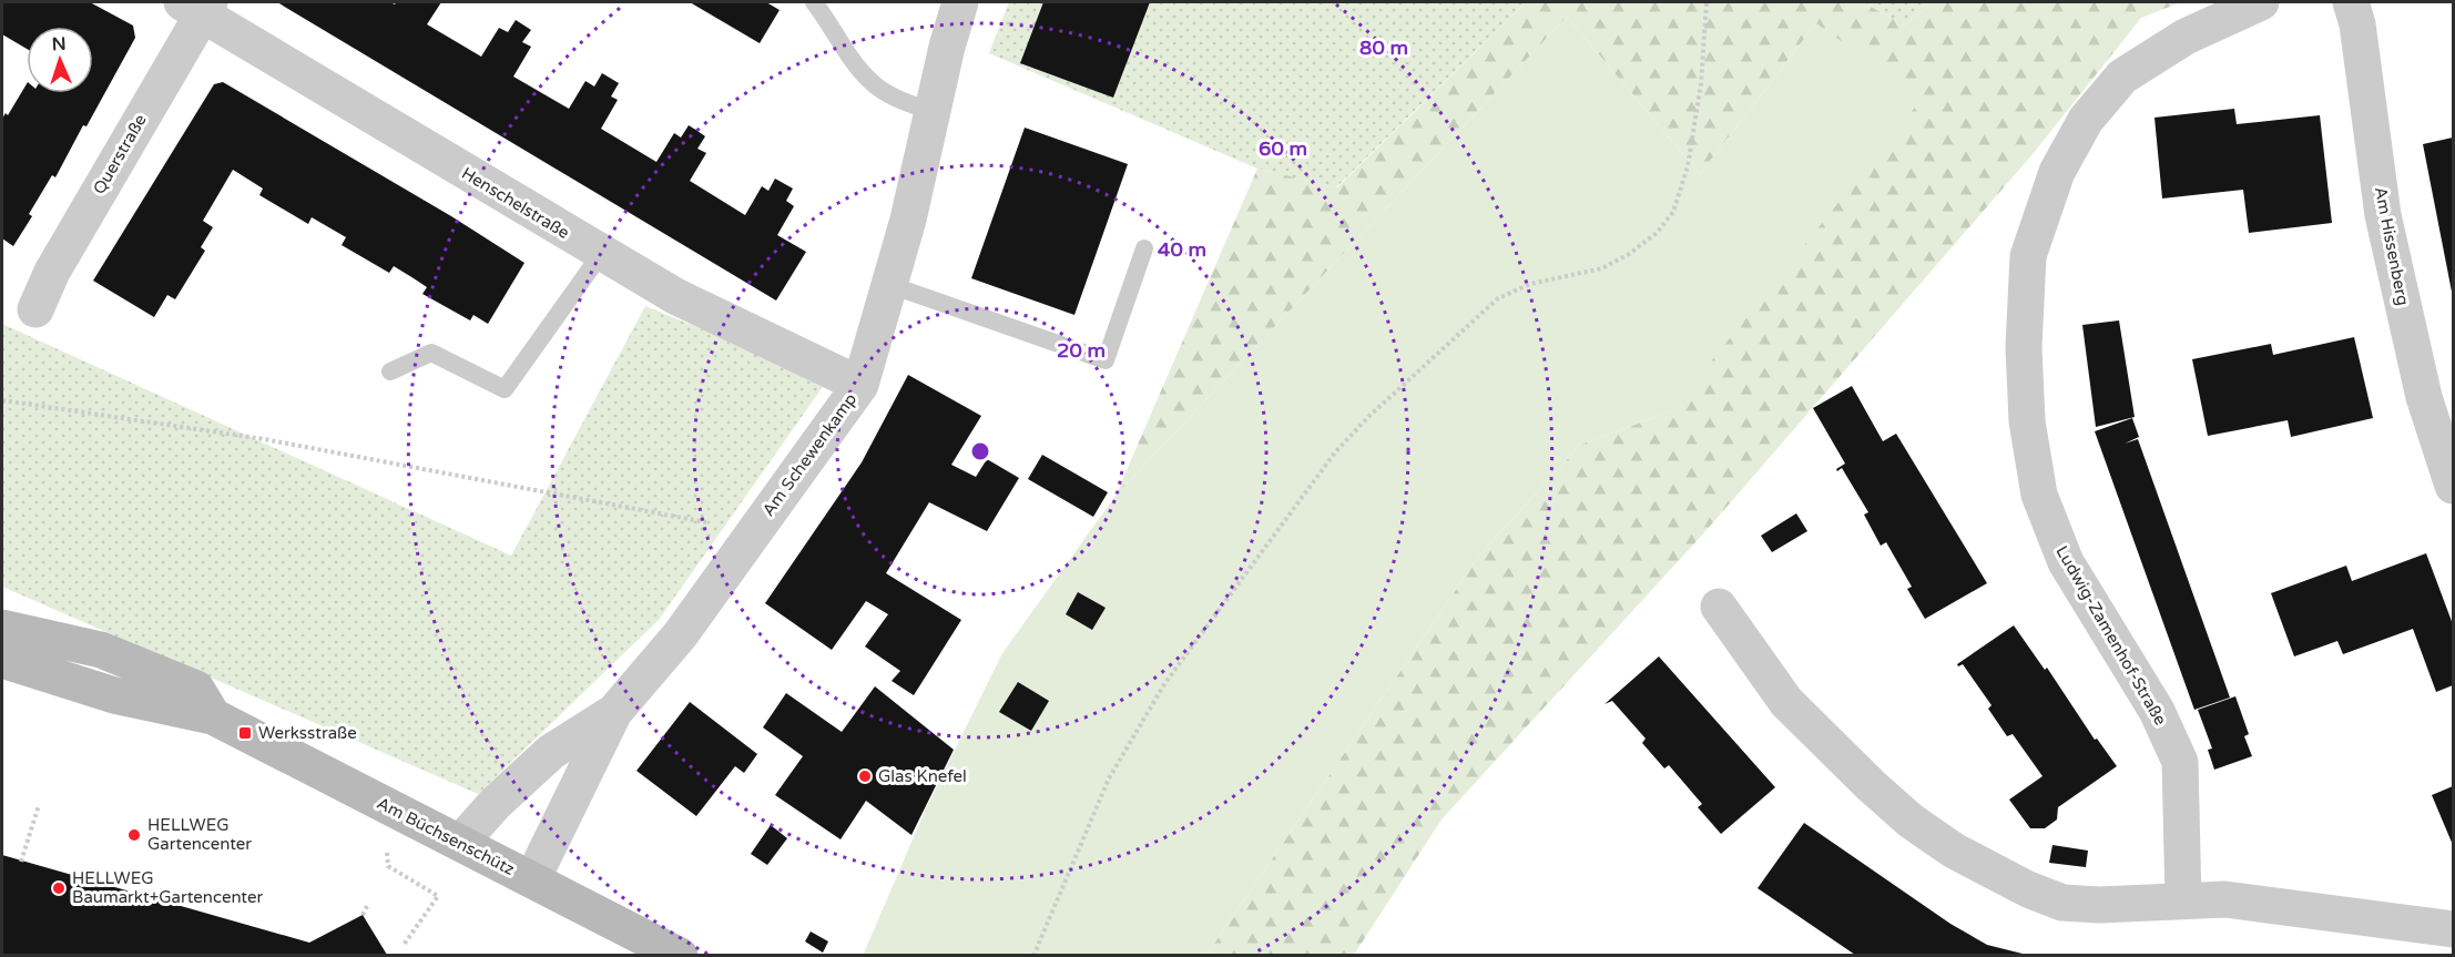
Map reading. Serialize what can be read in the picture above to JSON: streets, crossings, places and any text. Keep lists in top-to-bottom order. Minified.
{"streets":{"street":["Querstraße","Henschelstraße","Am Hissenberg","Am Schewenkamp","Ludwig-Zamenhof-Straße","Am Büchsenschütz"]},"crossings":[["Querstraße","Henschelstraße"],["Henschelstraße","Am Schewenkamp"],["Am Schewenkamp","Am Büchsenschütz"]],"places":{"transit":["Werksstraße"],"other":["Glas Knefel","HELLWEG Gartencenter","HELLWEG Baumarkt+Gartencenter"]},"north":"top","rings":["80 m","60 m","40 m","20 m"]}
